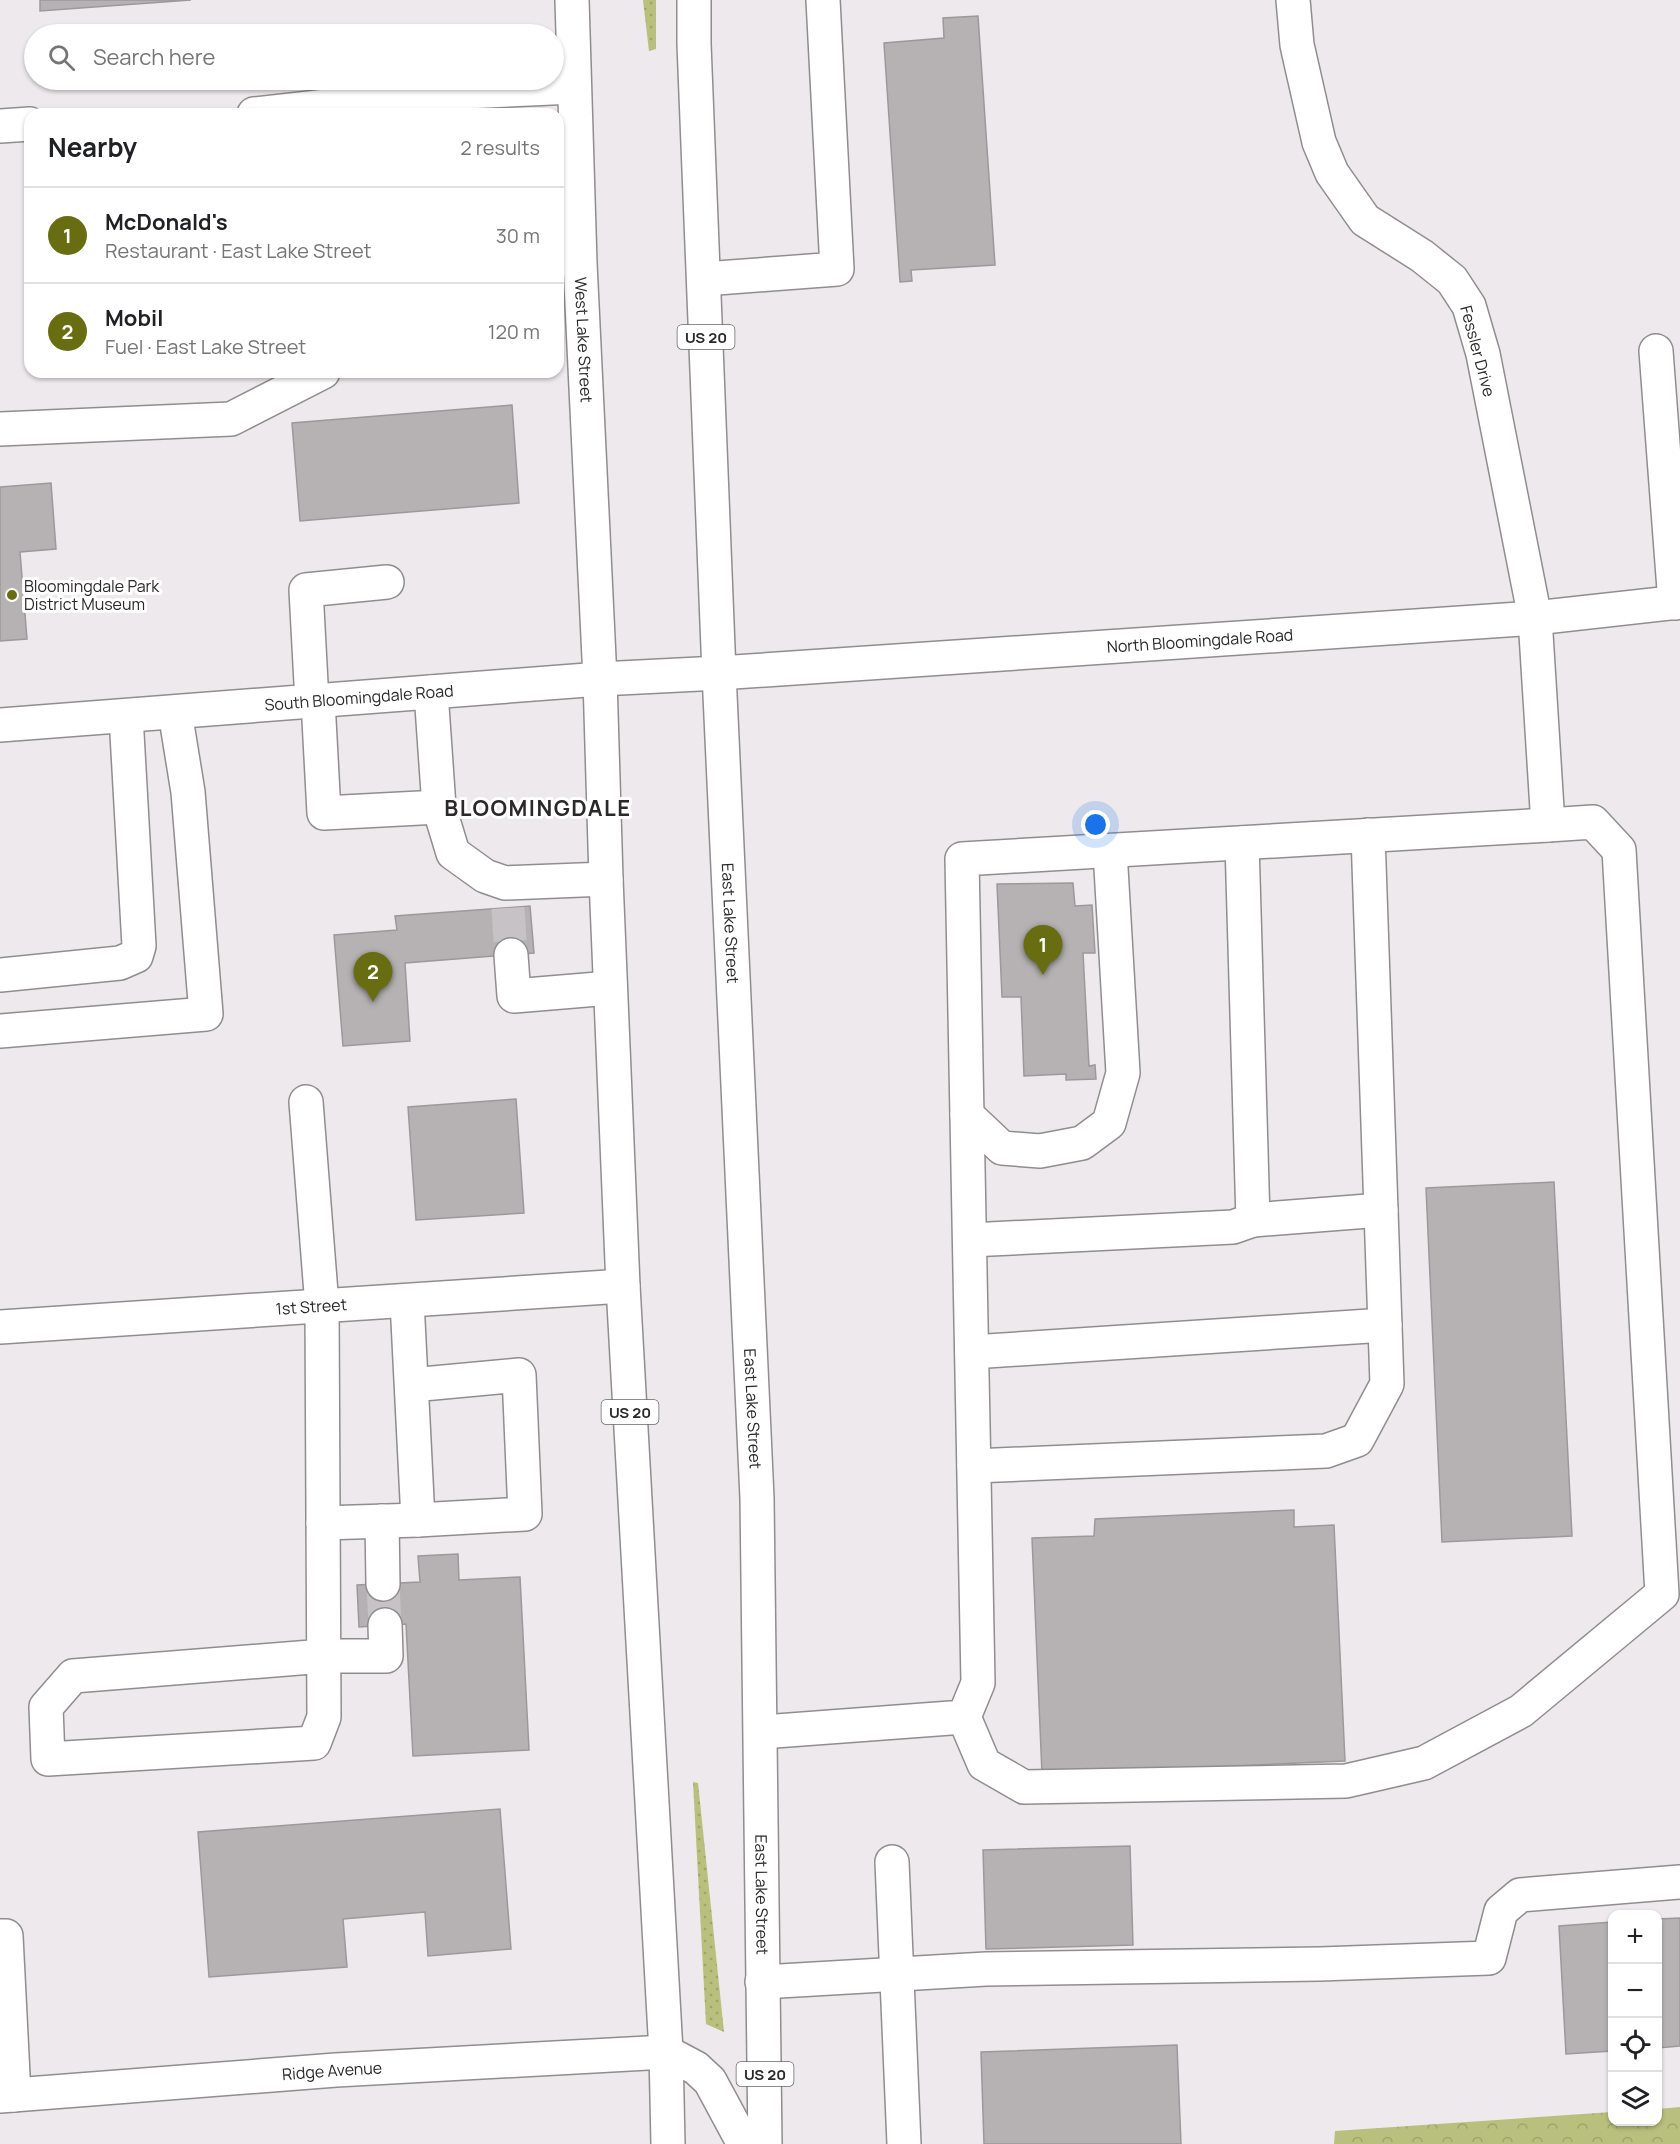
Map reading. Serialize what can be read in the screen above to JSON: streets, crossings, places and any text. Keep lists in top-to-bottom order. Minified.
{"streets":{"main road":["US 20","West Lake Street","Fessler Drive","North Bloomingdale Road","South Bloomingdale Road","East Lake Street","1st Street","Ridge Avenue"]},"crossings":[["US 20","West Lake Street"],["US 20","North Bloomingdale Road"],["US 20","South Bloomingdale Road"],["US 20","East Lake Street"],["US 20","1st Street"],["US 20","Ridge Avenue"],["West Lake Street","South Bloomingdale Road"],["Fessler Drive","North Bloomingdale Road"],["North Bloomingdale Road","South Bloomingdale Road"],["North Bloomingdale Road","East Lake Street"],["South Bloomingdale Road","East Lake Street"]],"districts":["BLOOMINGDALE"],"places":["Bloomingdale Park District Museum"],"page":{"search":"Search here","heading":["Nearby","2 results"],"list":[{"mark":"1","name":"McDonald's","note":"Restaurant · East Lake Street","value":"30 m"},{"mark":"2","name":"Mobil","note":"Fuel · East Lake Street","value":"120 m"}],"pins":["1","2"],"map_buttons":["+","−"]}}
